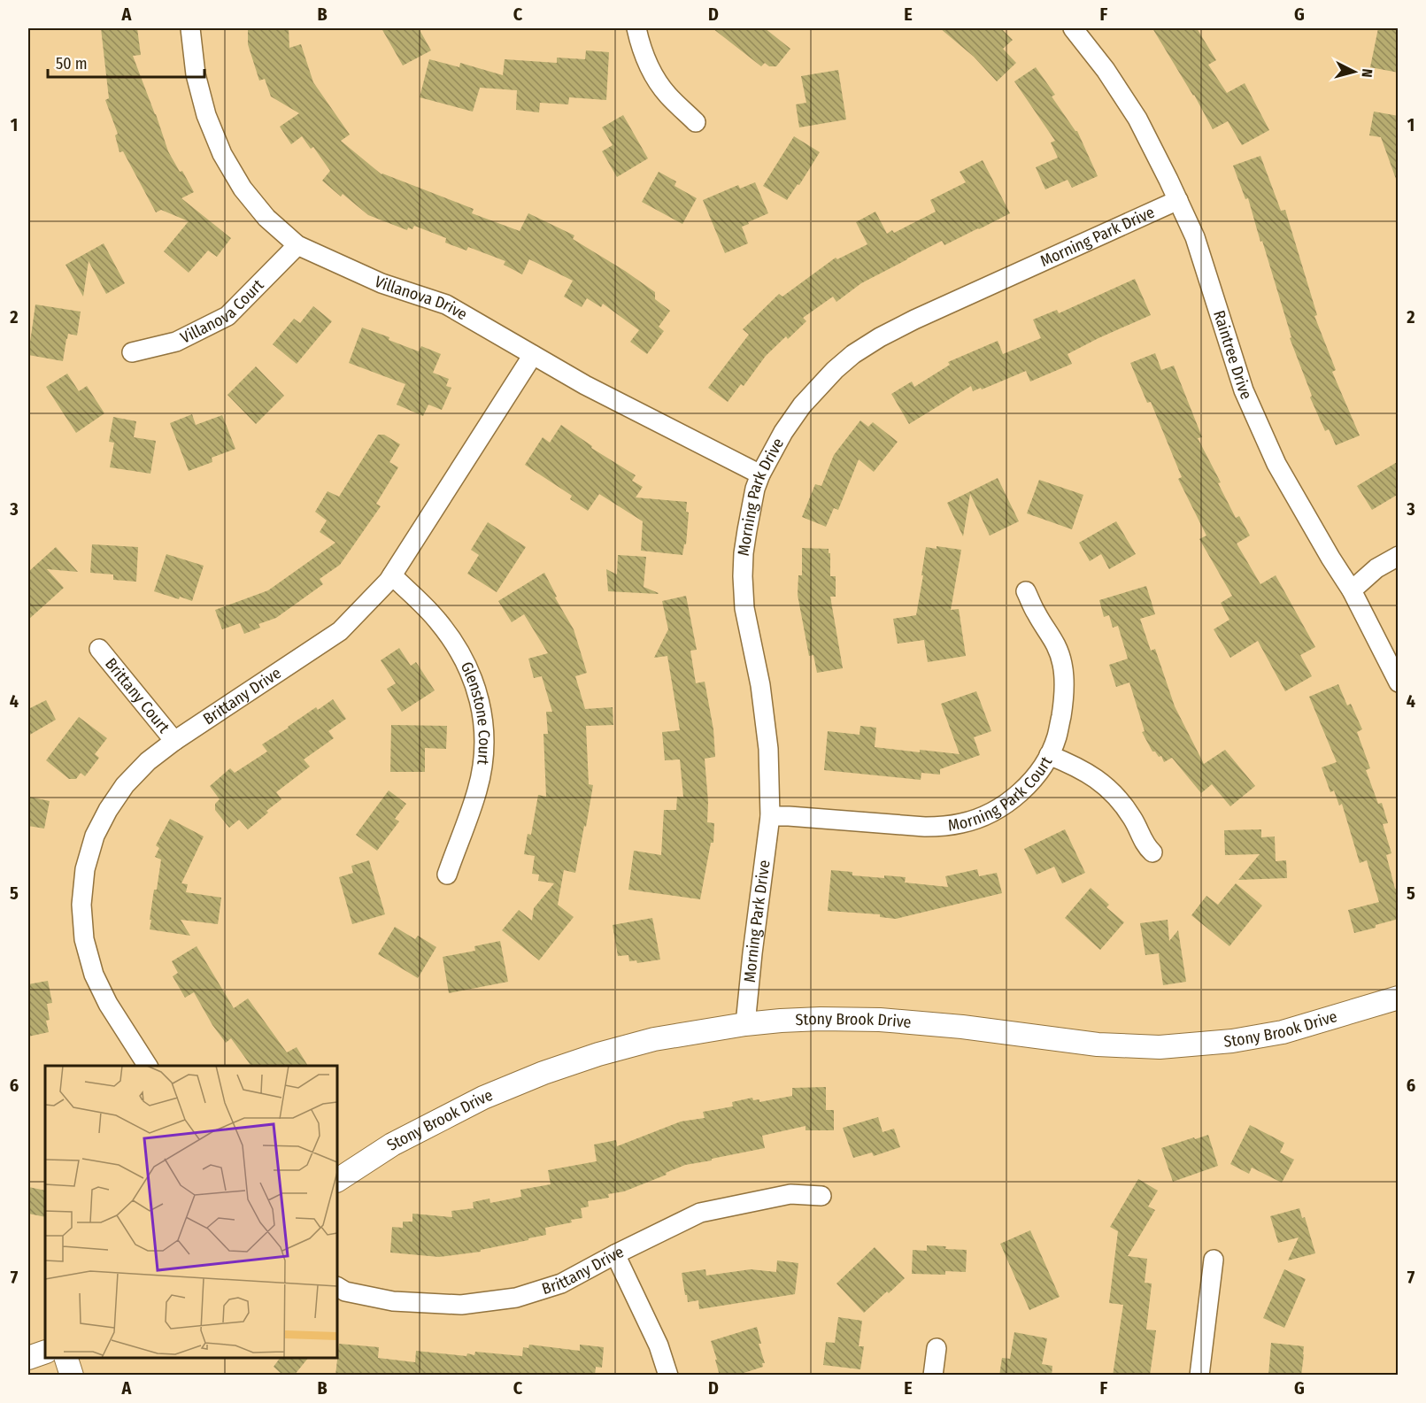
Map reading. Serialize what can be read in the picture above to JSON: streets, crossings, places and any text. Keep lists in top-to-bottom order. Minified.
{"streets":{"street":["Morning Park Drive","Villanova Drive","Villanova Court","Raintree Drive","Brittany Court","Brittany Drive","Glenstone Court","Morning Park Court","Stony Brook Drive"]},"crossings":[["Morning Park Drive","Villanova Drive"],["Morning Park Drive","Raintree Drive"],["Morning Park Drive","Morning Park Court"],["Morning Park Drive","Stony Brook Drive"],["Villanova Drive","Villanova Court"],["Villanova Drive","Brittany Drive"],["Brittany Court","Brittany Drive"],["Brittany Drive","Glenstone Court"]],"scale_bar":"50 m","north":"right","grid":{"columns":["A","B","C","D","E","F","G"],"rows":["1","2","3","4","5","6","7"]}}
